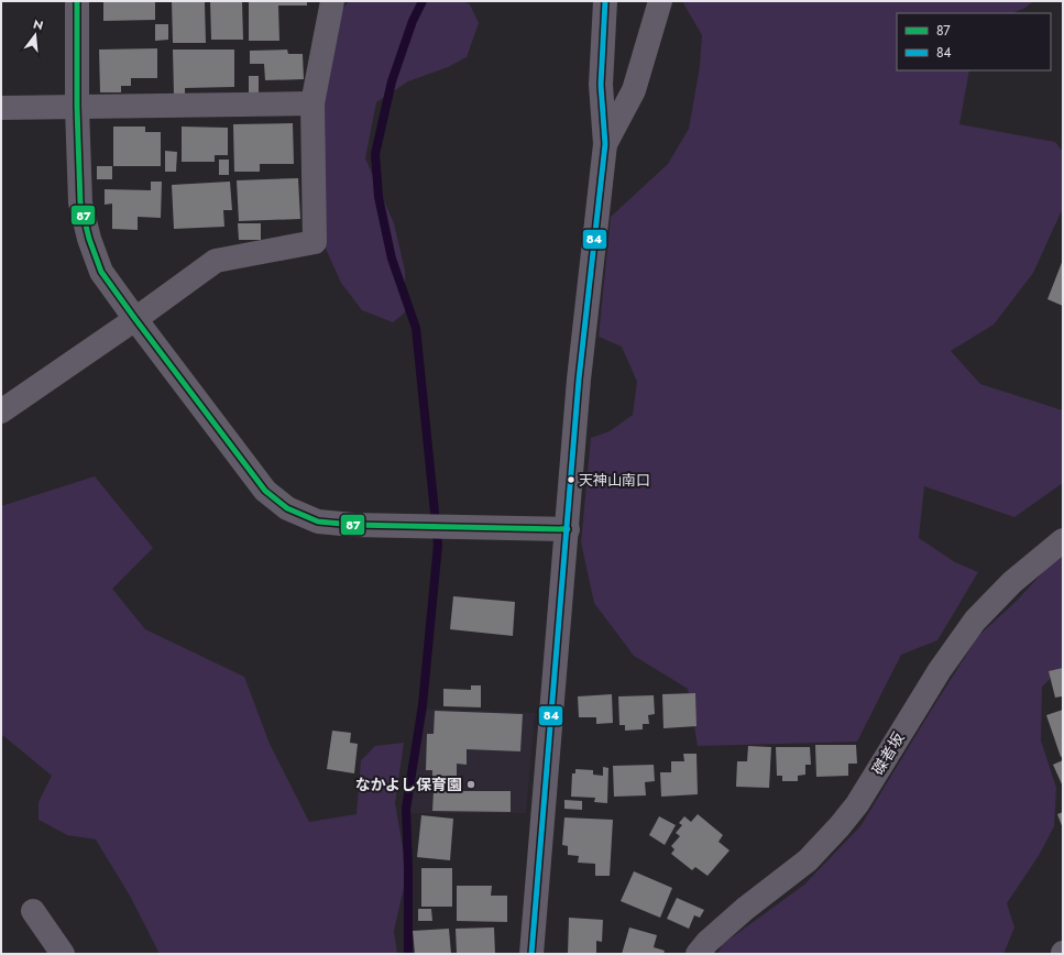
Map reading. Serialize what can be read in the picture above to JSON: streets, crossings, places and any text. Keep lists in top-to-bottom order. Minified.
{"streets":{"street":["磔者坂"]},"places":["天神山南口","なかよし保育園"],"lines":["transit line 87","transit line 84"],"legend":["87","84"],"north":"top"}
